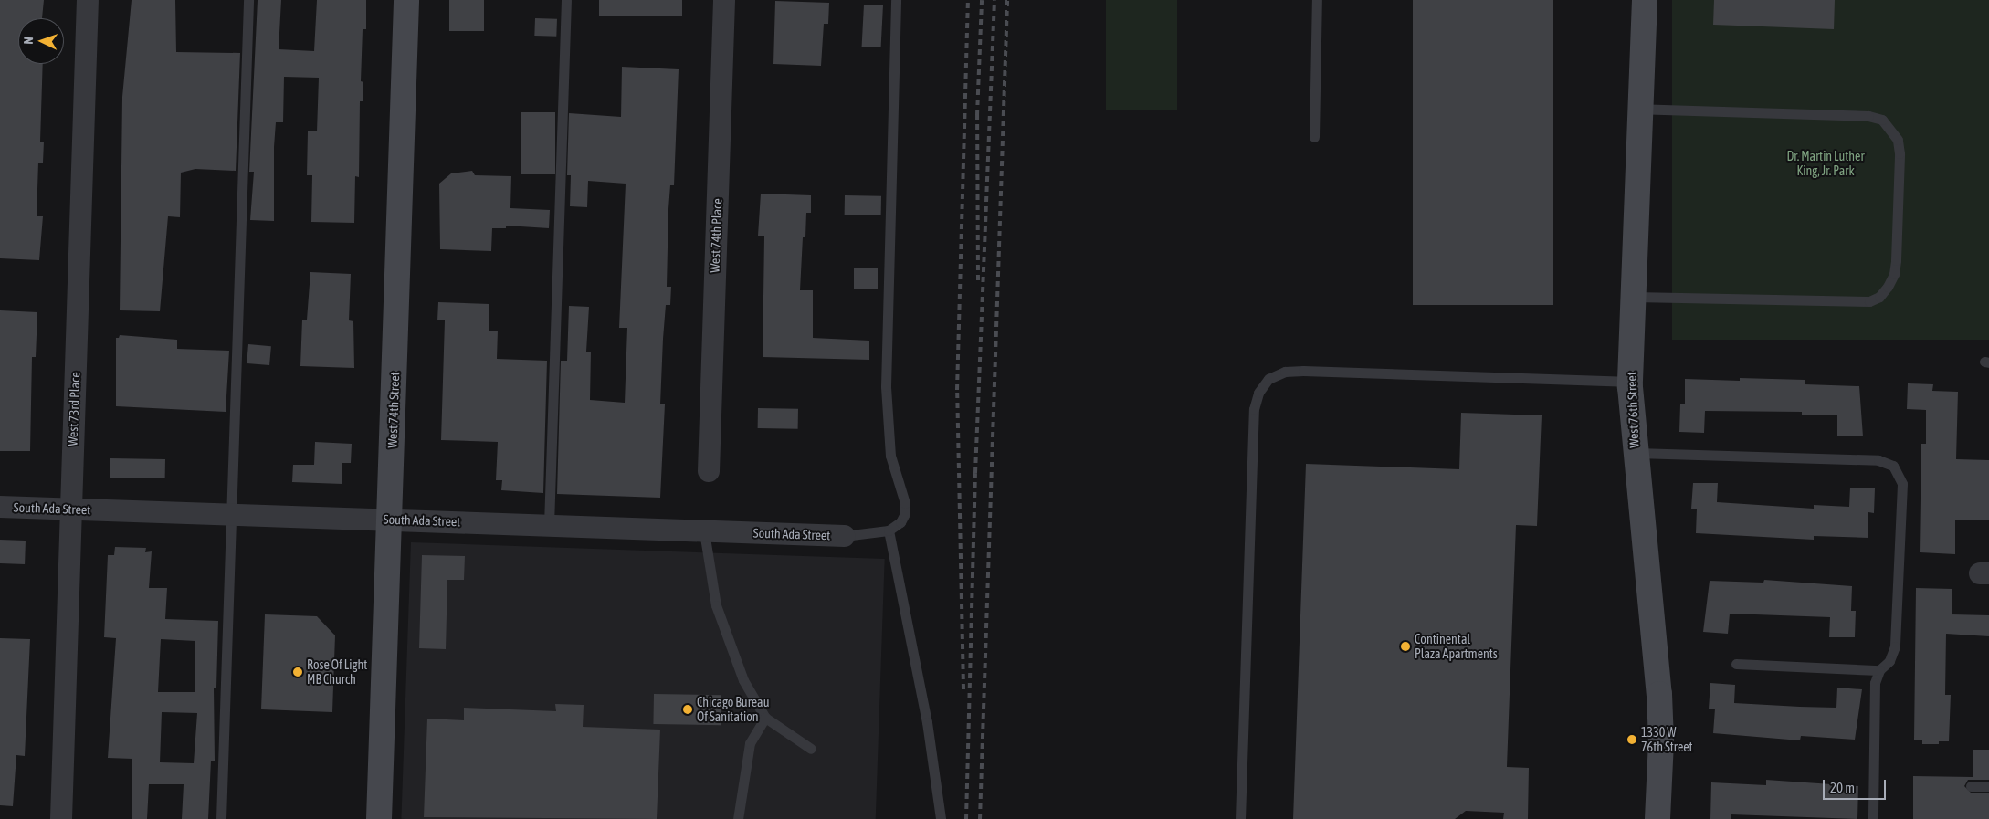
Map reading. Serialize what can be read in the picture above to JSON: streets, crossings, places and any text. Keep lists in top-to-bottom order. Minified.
{"streets":{"street":["West 74th Place","West 73rd Place","West 74th Street","West 76th Street","South Ada Street"]},"crossings":[["West 73rd Place","South Ada Street"],["West 74th Street","South Ada Street"]],"parks":["Dr. Martin Luther King, Jr. Park"],"places":["Continental Plaza Apartments","Rose Of Light MB Church","Chicago Bureau Of Sanitation","1330 W 76th Street"],"scale_bar":"20 m","north":"left"}
